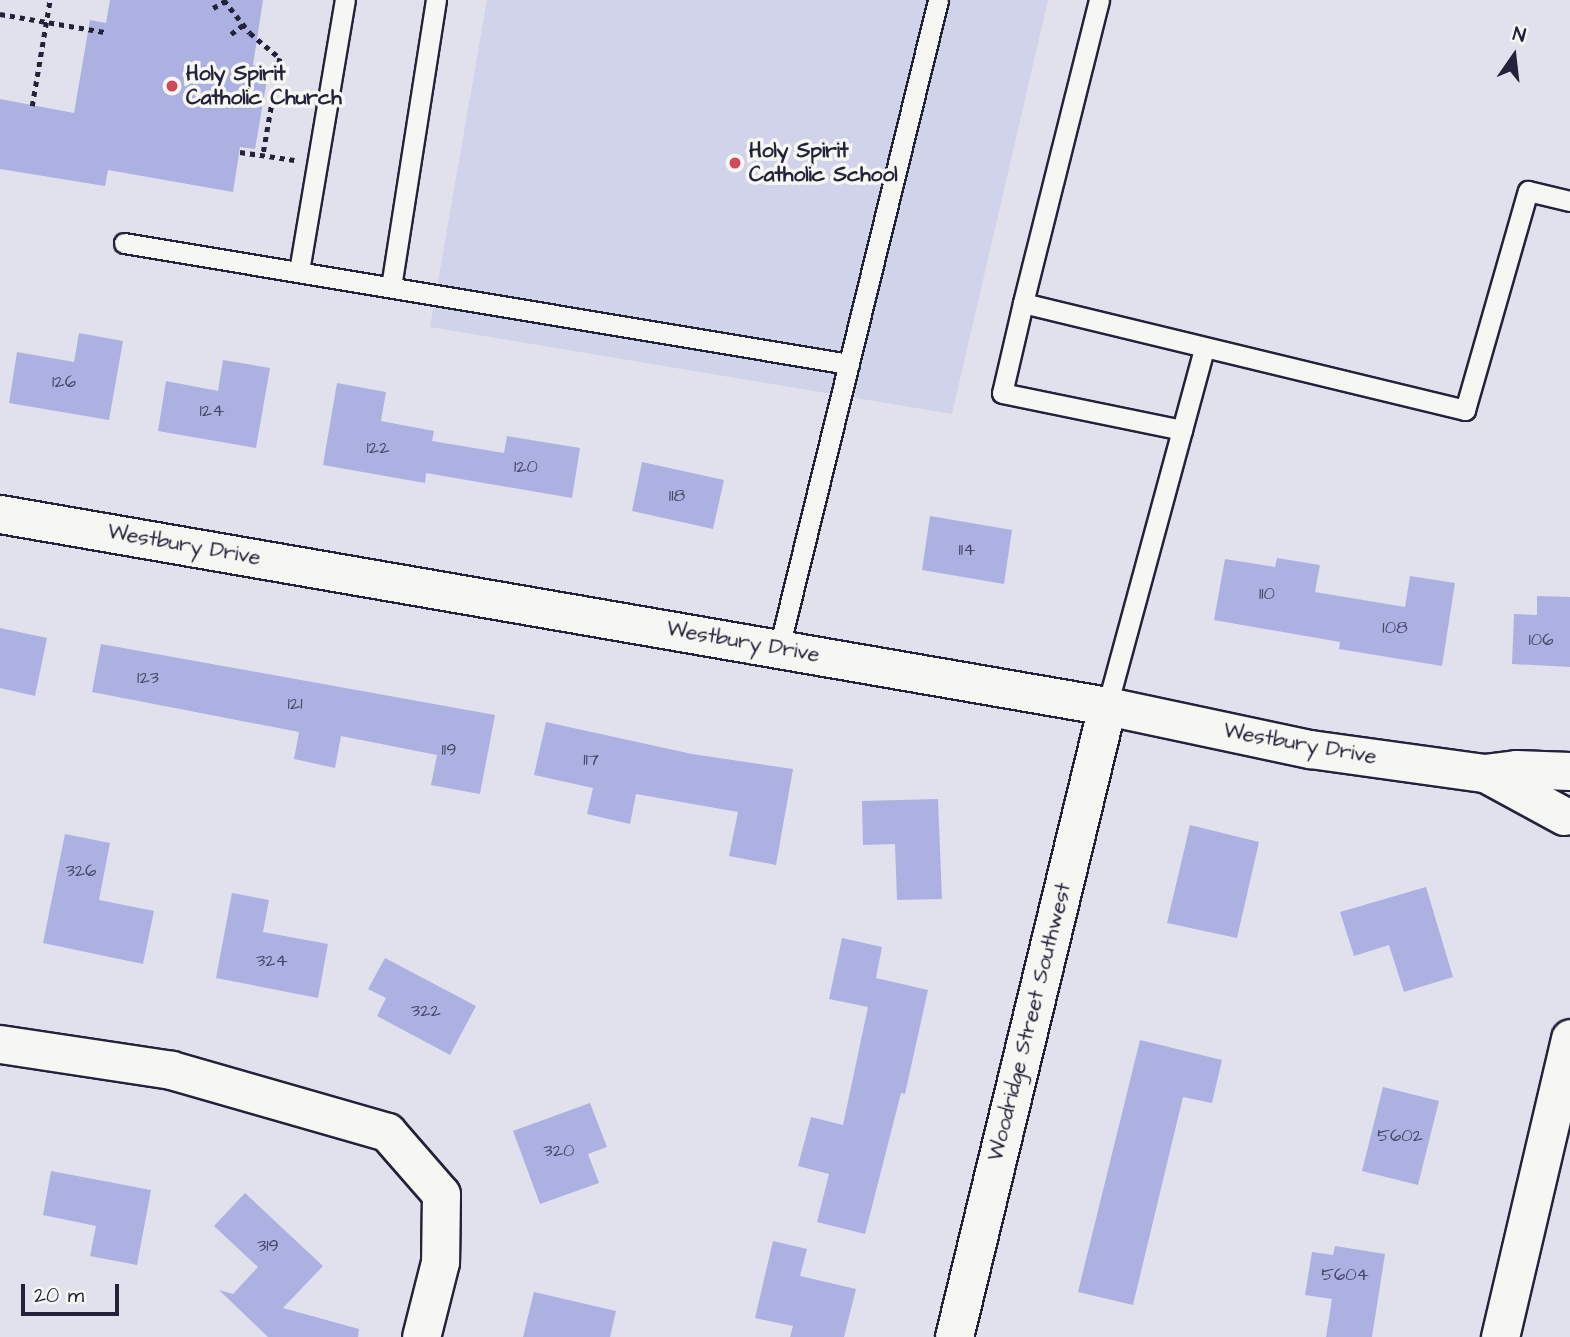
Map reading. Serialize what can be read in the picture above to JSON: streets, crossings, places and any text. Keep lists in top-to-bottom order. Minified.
{"streets":{"street":["Westbury Drive","Woodridge Street Southwest"]},"crossings":[["Westbury Drive","Woodridge Street Southwest"]],"places":["Holy Spirit Catholic Church","Holy Spirit Catholic School"],"house_numbers":["126","124","122","120","118","114","110","108","106","123","121","119","117","326","324","322","5602","320","319","5604"],"scale_bar":"20 m","north":"top"}
